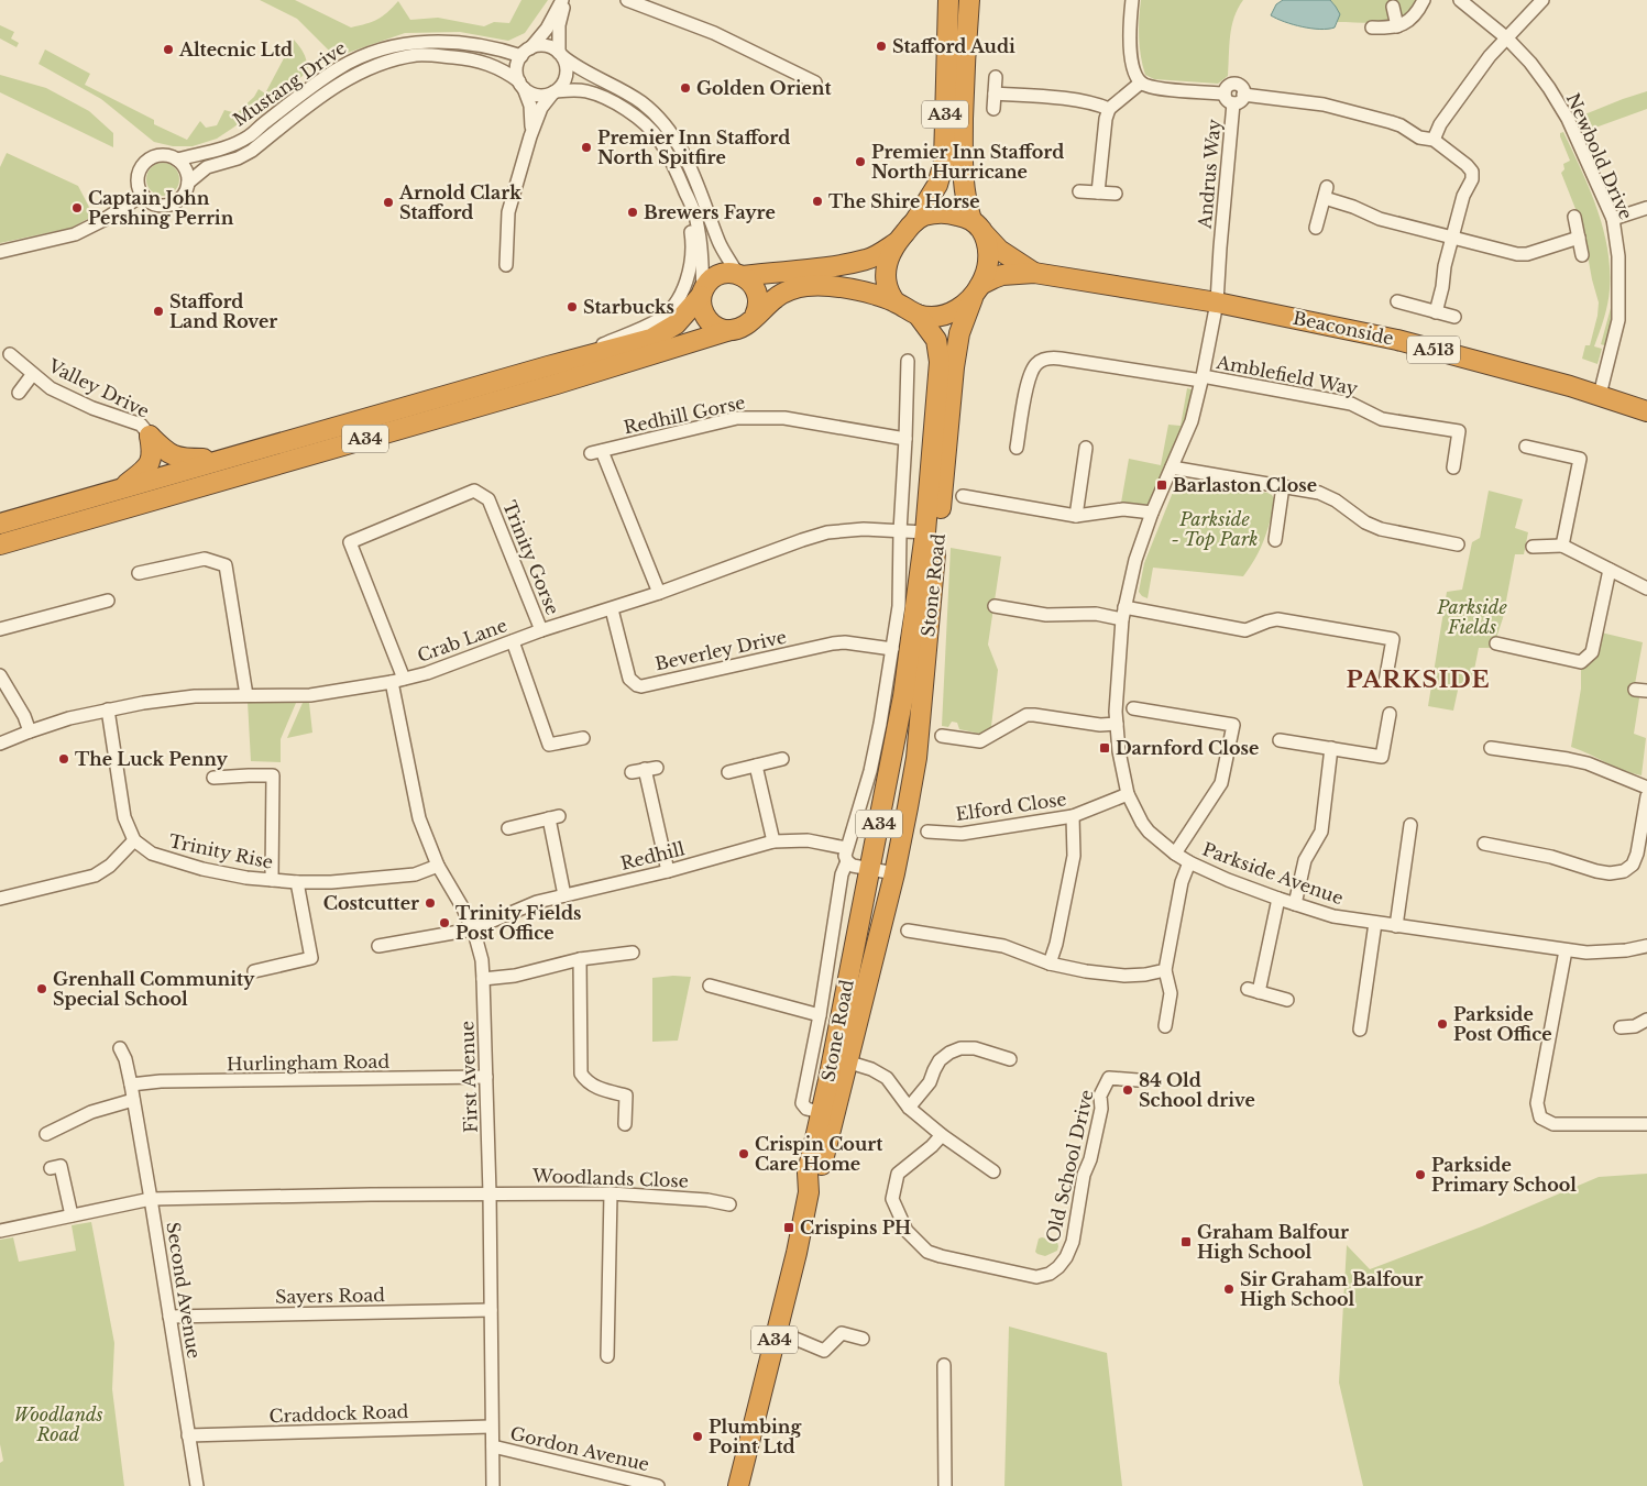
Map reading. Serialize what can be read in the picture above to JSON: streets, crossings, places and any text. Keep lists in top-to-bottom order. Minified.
{"streets":{"highway":["A34","Beaconside","A513","Stone Road"],"street":["Mustang Drive","Newbold Drive","Andrus Way","Amblefield Way","Valley Drive","Redhill Gorse","Trinity Gorse","Crab Lane","Beverley Drive","Elford Close","Trinity Rise","Redhill","Parkside Avenue","Hurlingham Road","First Avenue","Old School Drive","Woodlands Close","Second Avenue","Sayers Road","Craddock Road","Gordon Avenue"]},"crossings":[["A34","Beaconside"],["A34","Stone Road"],["Newbold Drive","Beaconside"],["Andrus Way","Beaconside"],["Andrus Way","Parkside Avenue"],["Beaconside","Stone Road"],["Beaconside","Parkside Avenue"],["Amblefield Way","Parkside Avenue"],["Redhill Gorse","Stone Road"],["Redhill Gorse","Crab Lane"],["Trinity Gorse","Crab Lane"],["Trinity Gorse","First Avenue"],["Stone Road","Crab Lane"],["Stone Road","Beverley Drive"],["Stone Road","Redhill"],["Crab Lane","Beverley Drive"],["Crab Lane","First Avenue"],["Elford Close","Parkside Avenue"],["Trinity Rise","First Avenue"],["Redhill","First Avenue"],["Hurlingham Road","First Avenue"],["Hurlingham Road","Second Avenue"],["First Avenue","Woodlands Close"],["First Avenue","Sayers Road"],["First Avenue","Craddock Road"],["First Avenue","Gordon Avenue"],["Second Avenue","Sayers Road"],["Second Avenue","Craddock Road"]],"districts":["PARKSIDE"],"parks":["Parkside - Top Park","Parkside Fields","Woodlands Road"],"places":{"other":["Stafford Audi","Altecnic Ltd","Golden Orient","Premier Inn Stafford North Spitfire","Premier Inn Stafford North Hurricane","The Shire Horse","Arnold Clark Stafford","Captain John Pershing Perrin","Brewers Fayre","Starbucks","Stafford Land Rover","The Luck Penny","Costcutter","Trinity Fields Post Office","Grenhall Community Special School","Parkside Post Office","84 Old School drive","Crispin Court Care Home","Parkside Primary School","Sir Graham Balfour High School","Plumbing Point Ltd"],"transit":["Barlaston Close","Darnford Close","Crispins PH","Graham Balfour High School"]}}
